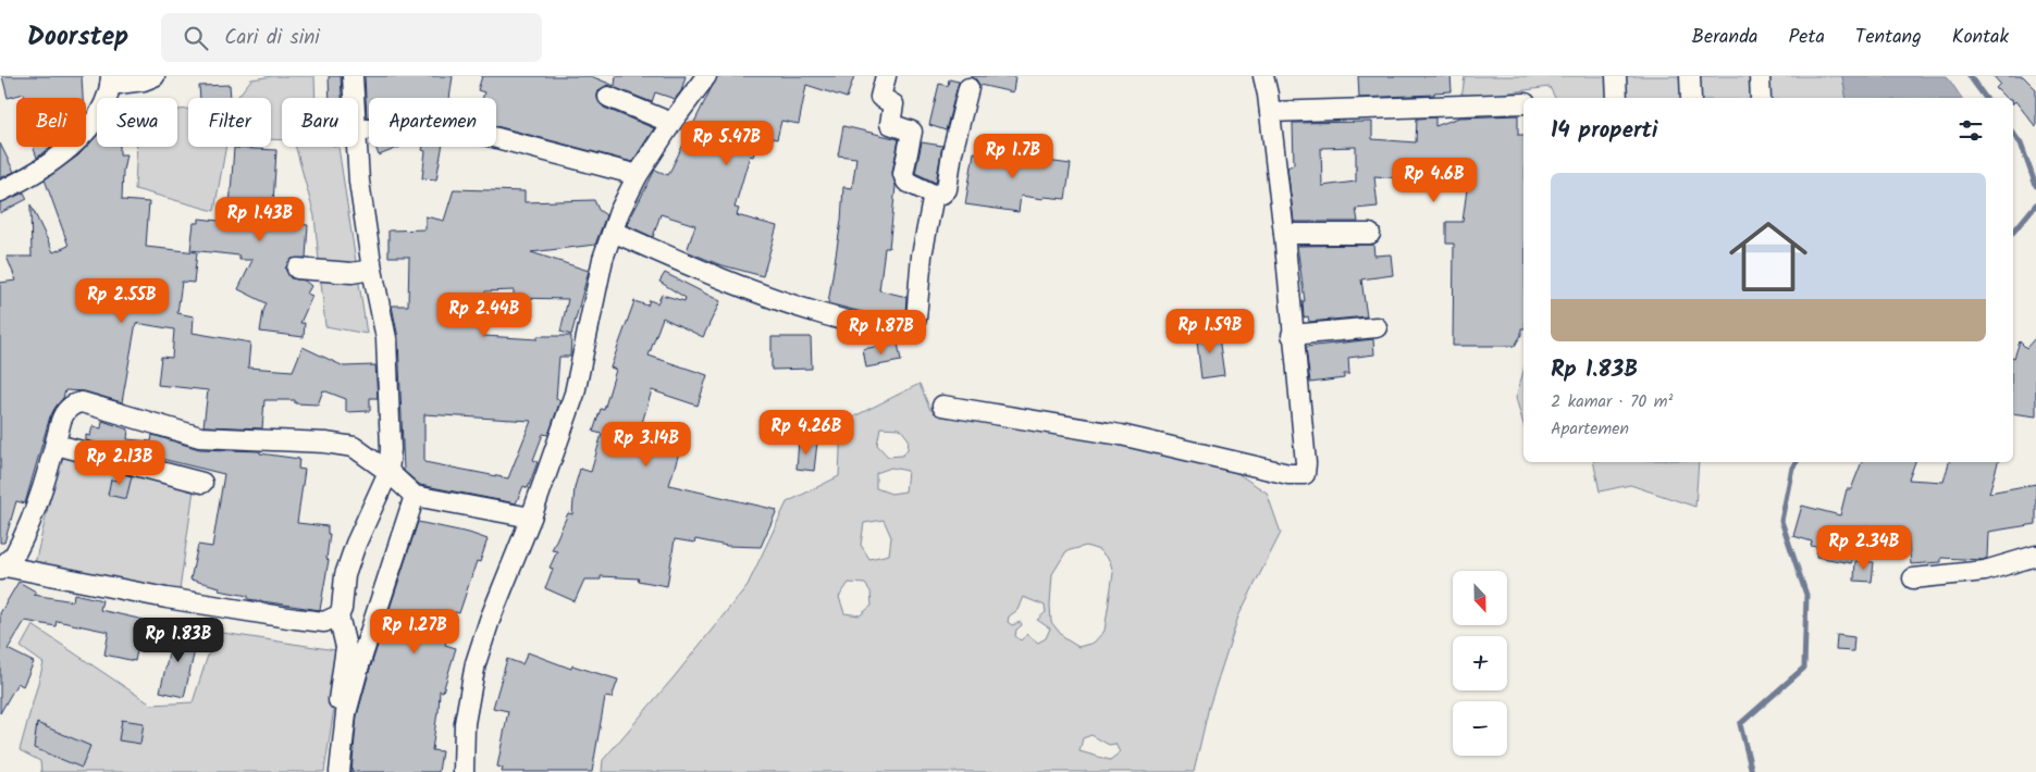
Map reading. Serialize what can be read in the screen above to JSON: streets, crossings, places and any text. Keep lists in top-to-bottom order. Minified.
{"north":"bottom","page":{"header":"Doorstep","search":"Cari di sini","nav":["Beranda","Peta","Tentang","Kontak"],"chip":["Beli","Sewa","Filter","Baru","Apartemen"],"heading":"14 properti","price":["Rp 5.47B","Rp 1.7B","Rp 4.6B","Rp 1.43B","Rp 2.55B","Rp 2.44B","Rp 1.59B","Rp 1.87B","Rp 4.26B","Rp 3.14B","Rp 2.13B","Rp 2.34B","Rp 1.27B","Rp 1.83B"],"list":[{"name":"Rp 1.83B","note":"2 kamar · 70 m² · Apartemen"}],"map_buttons":["+","−"]}}
